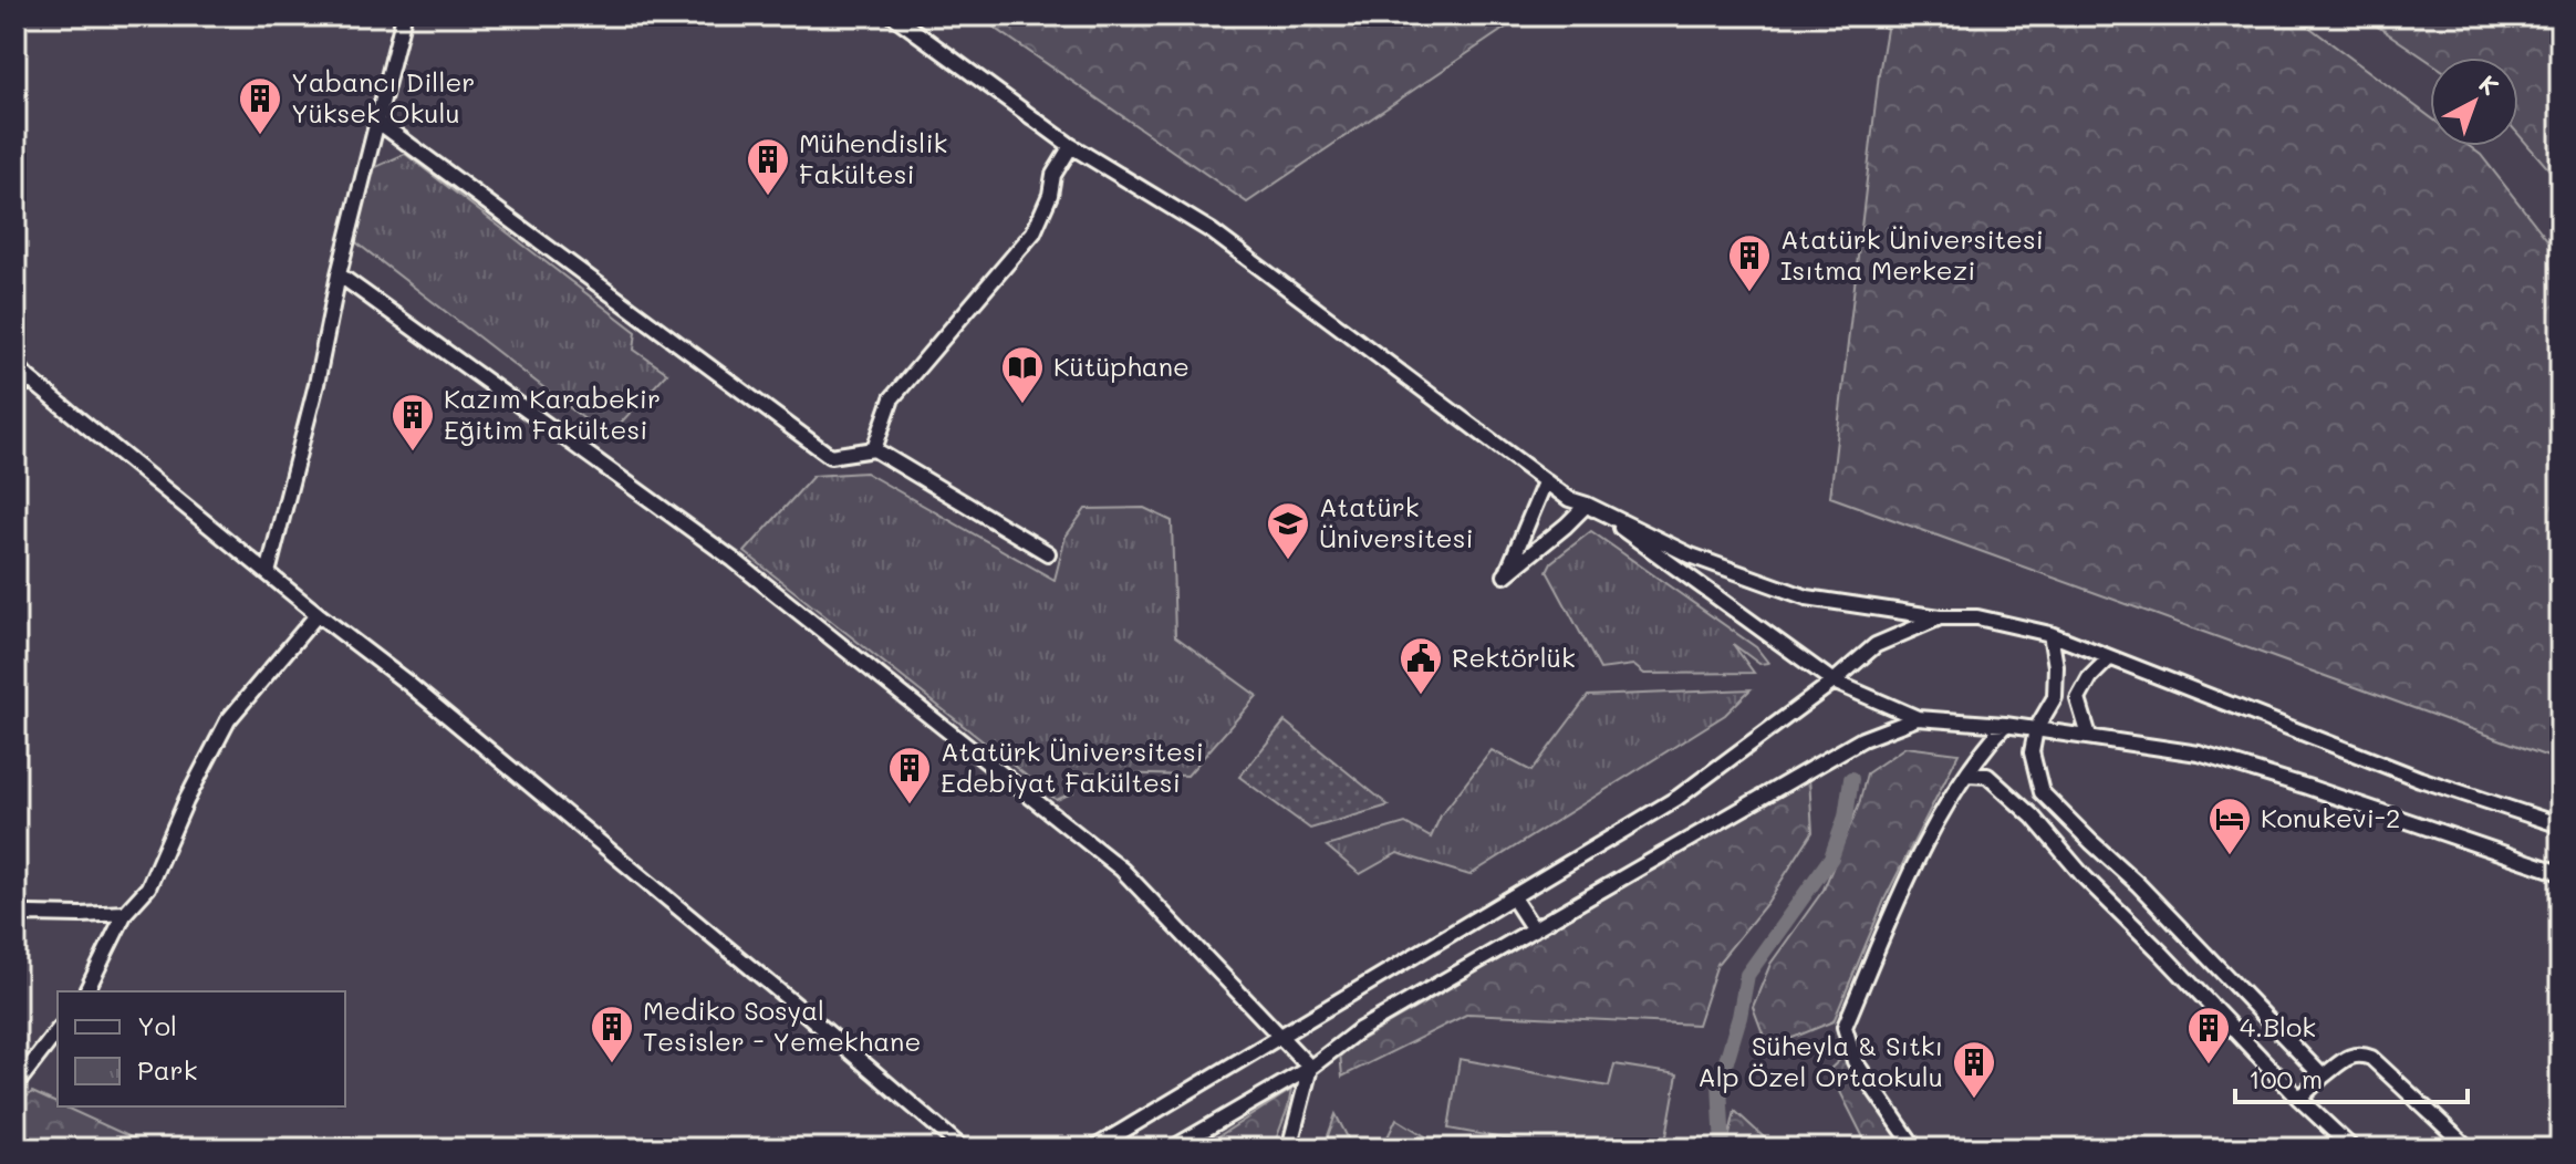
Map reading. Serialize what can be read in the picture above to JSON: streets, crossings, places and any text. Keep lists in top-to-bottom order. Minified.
{"places":{"building":["Yabancı Diller Yüksek Okulu","Mühendislik Fakültesi","Atatürk Üniversitesi Isıtma Merkezi","Kazım Karabekir Eğitim Fakültesi","Atatürk Üniversitesi Edebiyat Fakültesi","Mediko Sosyal Tesisler - Yemekhane","4.Blok","Süheyla & Sıtkı Alp Özel Ortaokulu"],"library":["Kütüphane"],"school or university":["Atatürk Üniversitesi"],"public building":["Rektörlük"],"hotel":["Konukevi-2"]},"legend":["Yol","Park"],"scale_bar":"100 m","north":"top right"}
